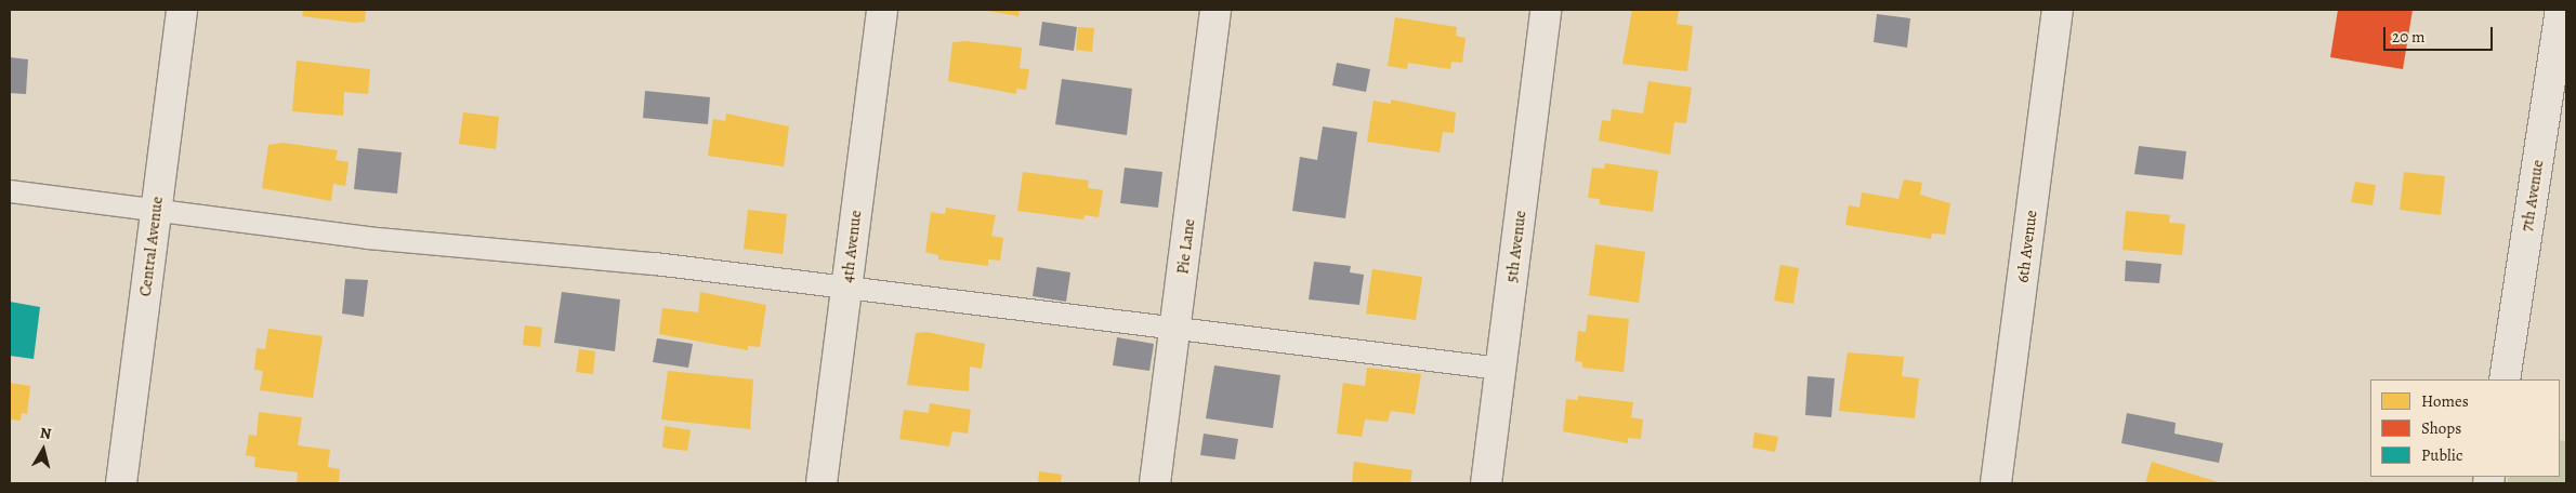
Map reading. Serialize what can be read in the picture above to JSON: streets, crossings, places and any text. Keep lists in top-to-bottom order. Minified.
{"streets":{"street":["7th Avenue","Central Avenue","4th Avenue","Pie Lane","5th Avenue","6th Avenue"]},"legend":["Homes","Shops","Public"],"scale_bar":"20 m","north":"top"}
